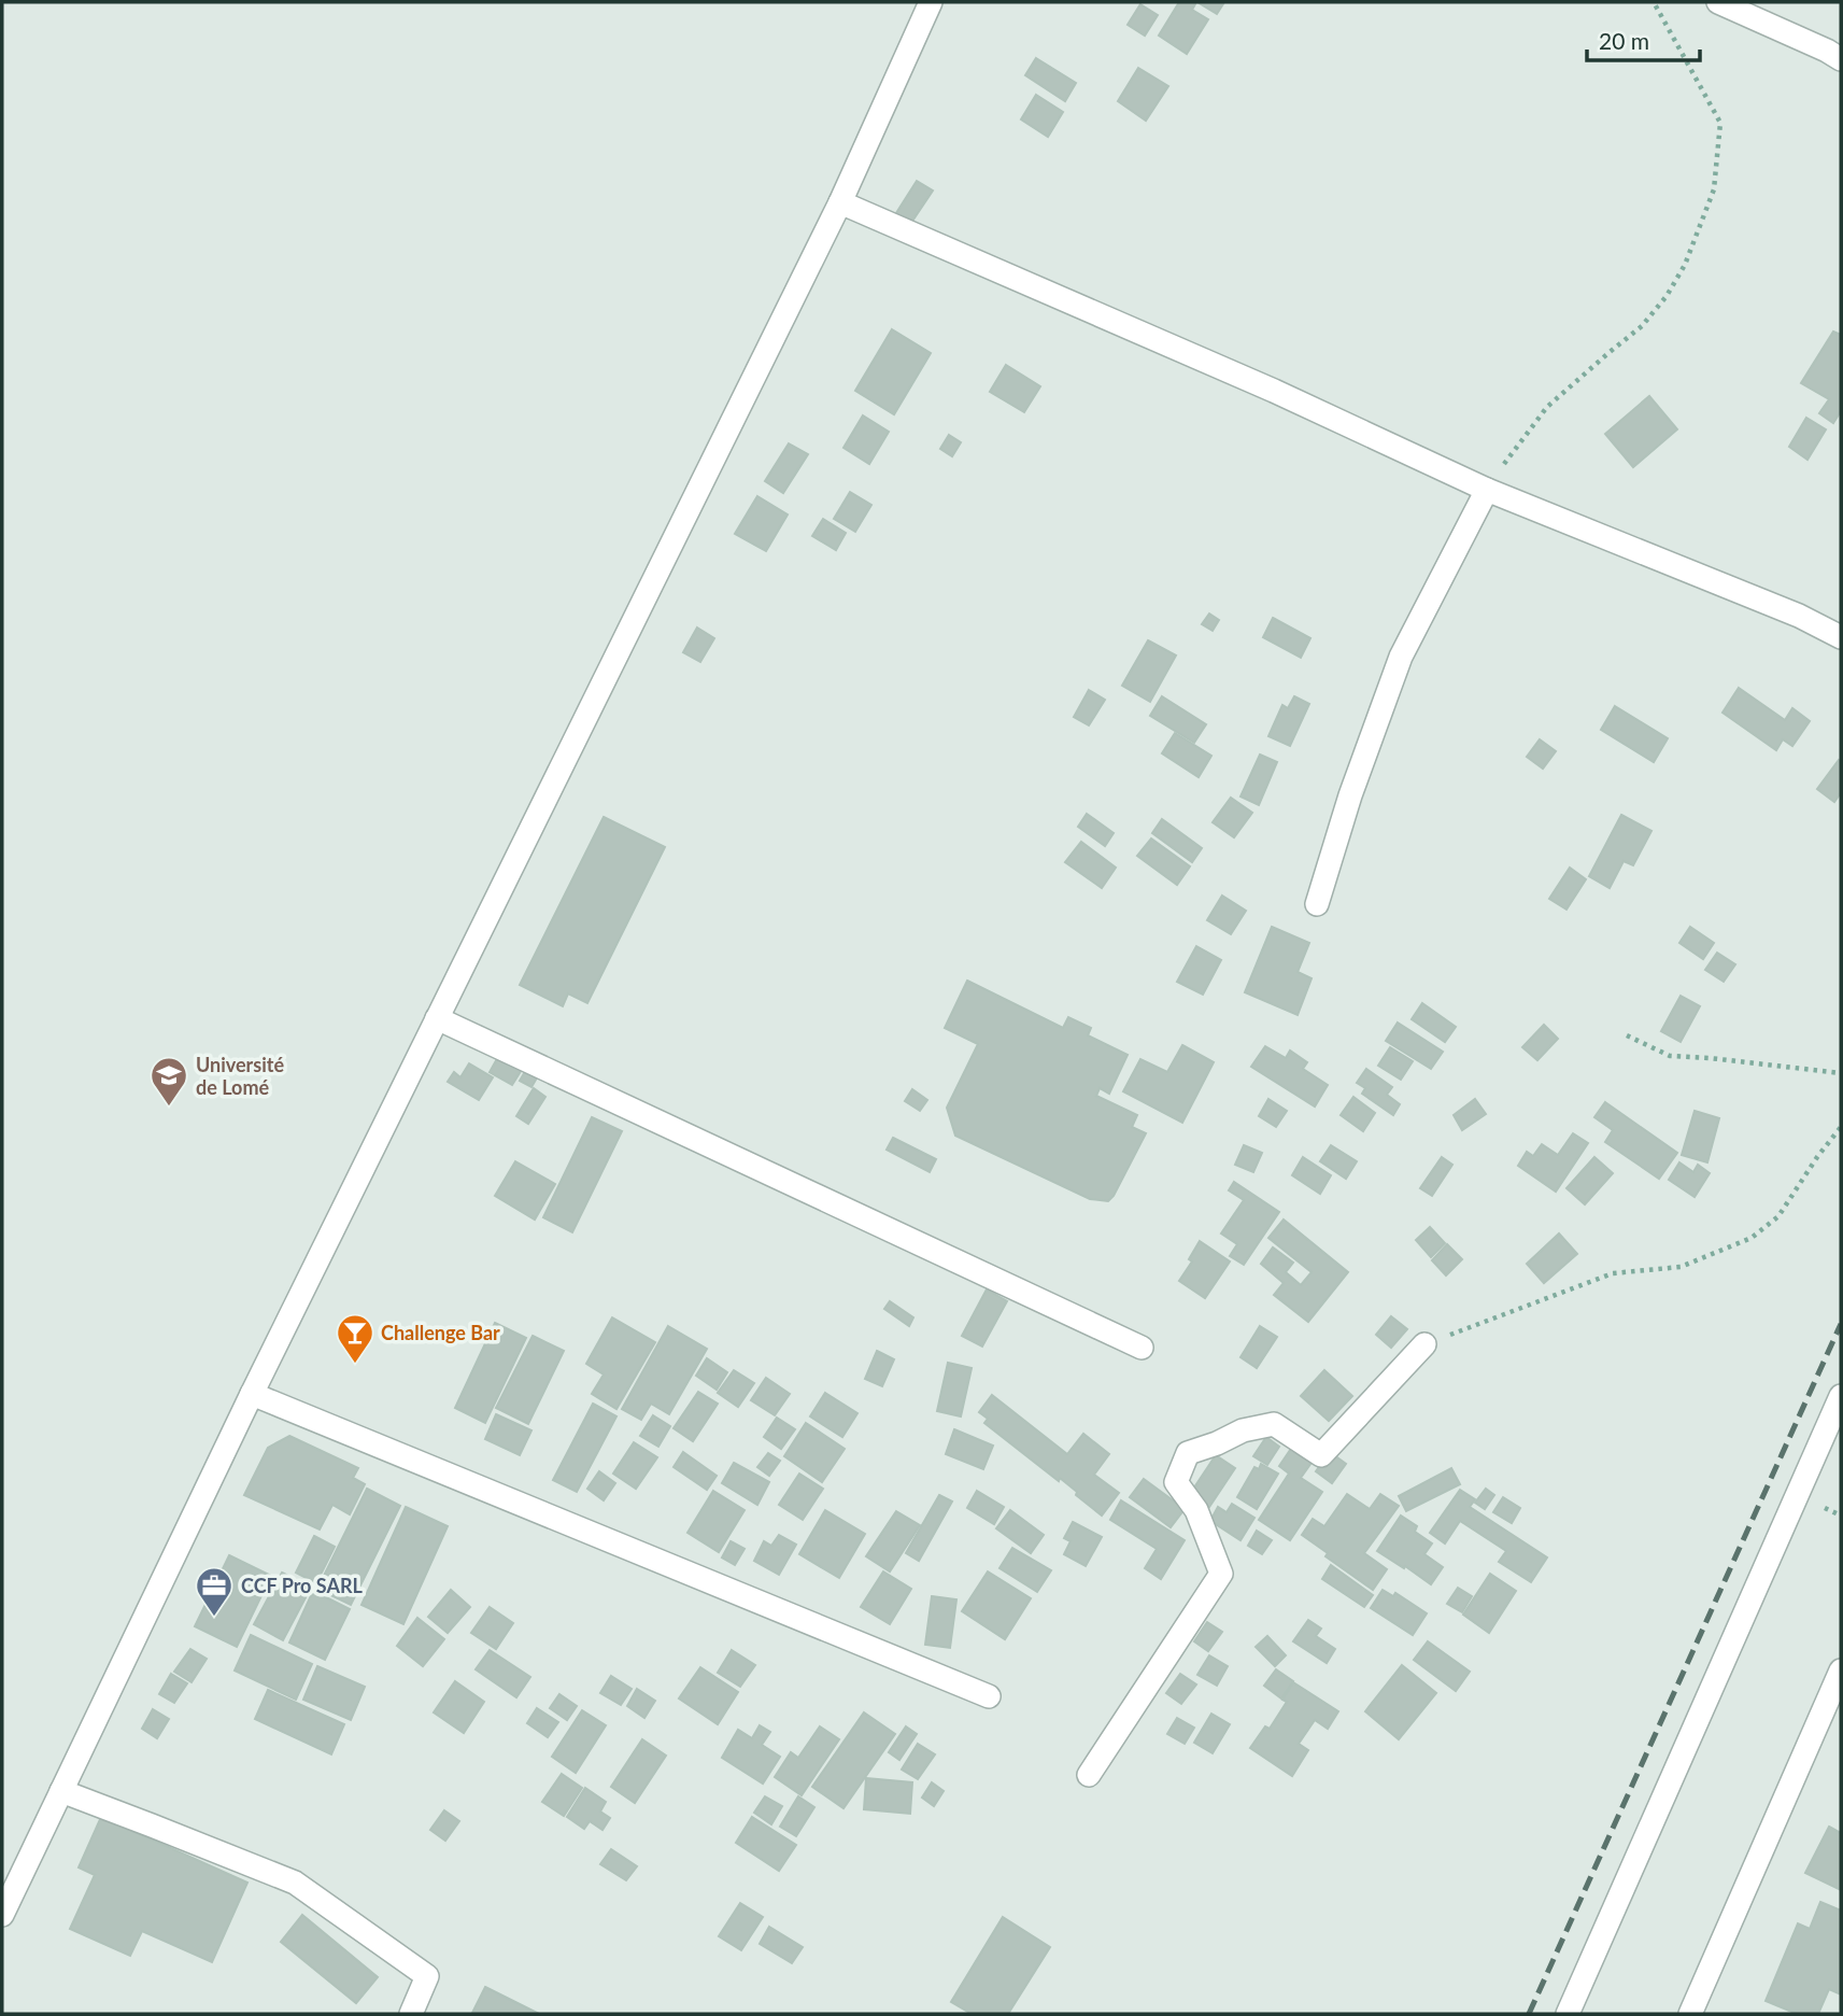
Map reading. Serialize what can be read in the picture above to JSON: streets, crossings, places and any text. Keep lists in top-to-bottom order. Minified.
{"places":{"school or university":["Université de Lomé"],"bar":["Challenge Bar"],"office":["CCF Pro SARL"]},"scale_bar":"20 m"}
